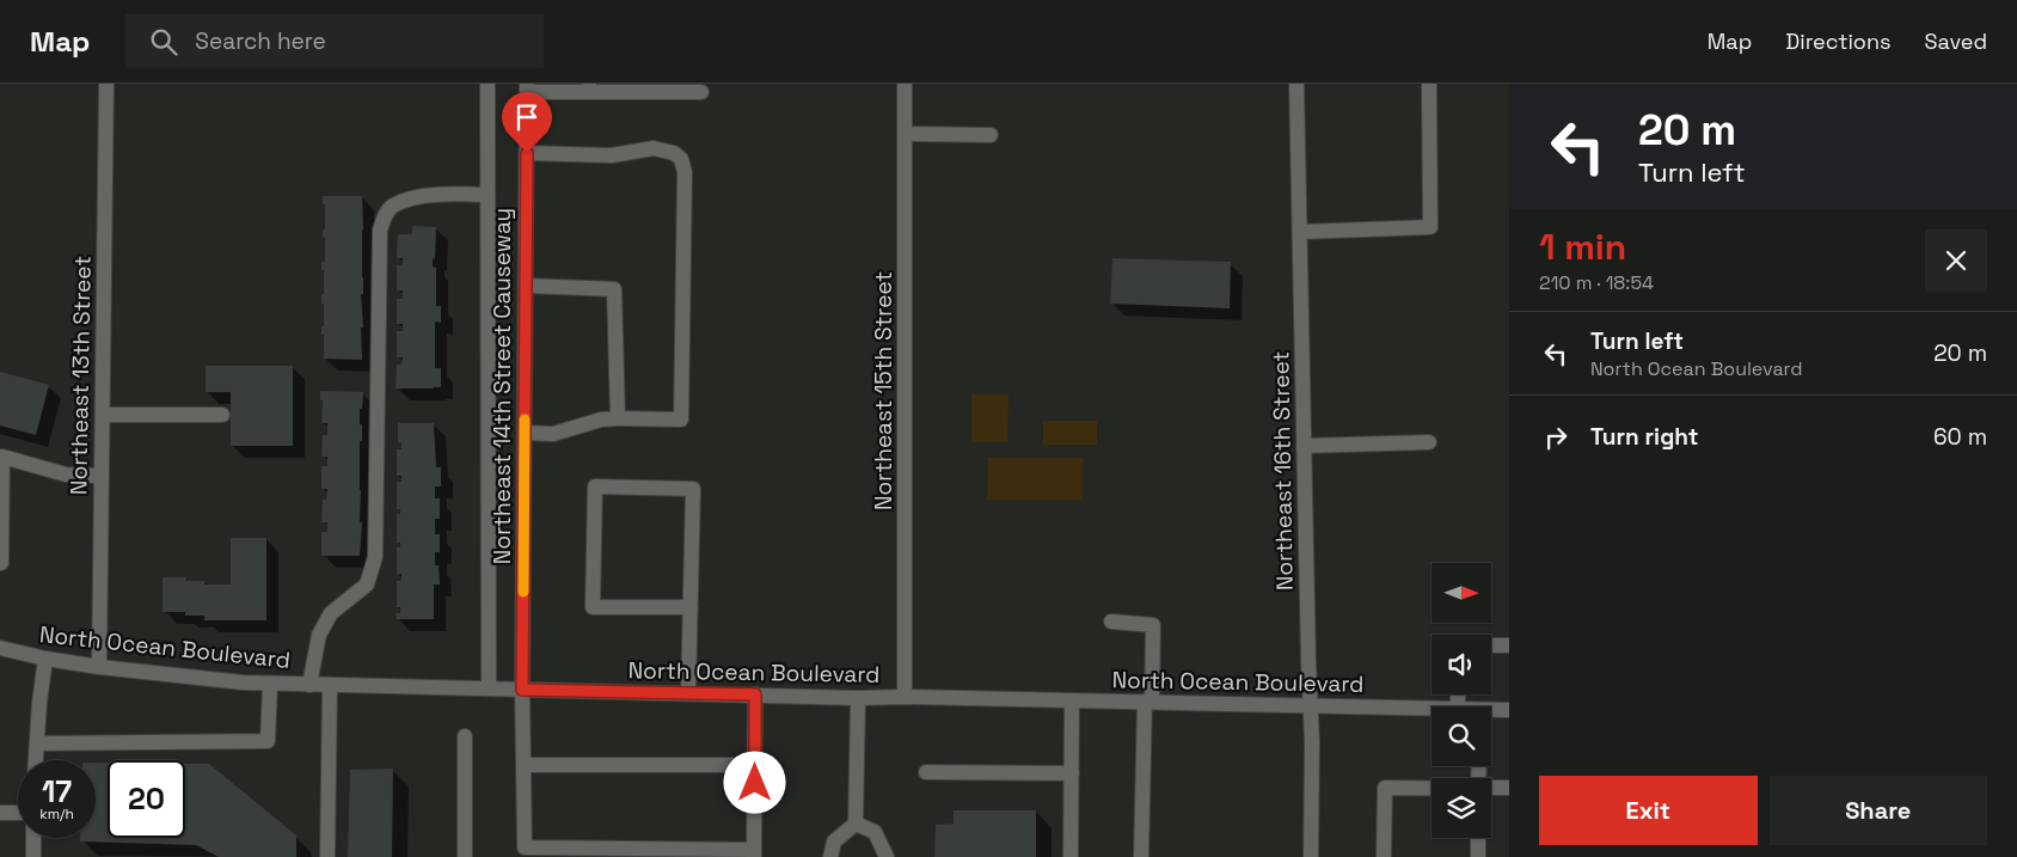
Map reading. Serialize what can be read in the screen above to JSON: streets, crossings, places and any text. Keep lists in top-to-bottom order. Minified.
{"streets":{"main road":["Northeast 13th Street","Northeast 14th Street Causeway","Northeast 15th Street","Northeast 16th Street","North Ocean Boulevard"]},"crossings":[["Northeast 13th Street","North Ocean Boulevard"],["Northeast 14th Street Causeway","North Ocean Boulevard"],["Northeast 15th Street","North Ocean Boulevard"],["Northeast 16th Street","North Ocean Boulevard"]],"north":"right","page":{"header":"Map","search":"Search here","nav":["Map","Directions","Saved"],"turn":["20 m","Turn left"],"heading":["1 min","210 m · 18:54"],"list":[{"name":"Turn left","note":"North Ocean Boulevard","value":"20 m"},{"name":"Turn right","value":"60 m"}],"speed":"17 km/h","limit":"20","buttons":["Exit","Share"]}}
